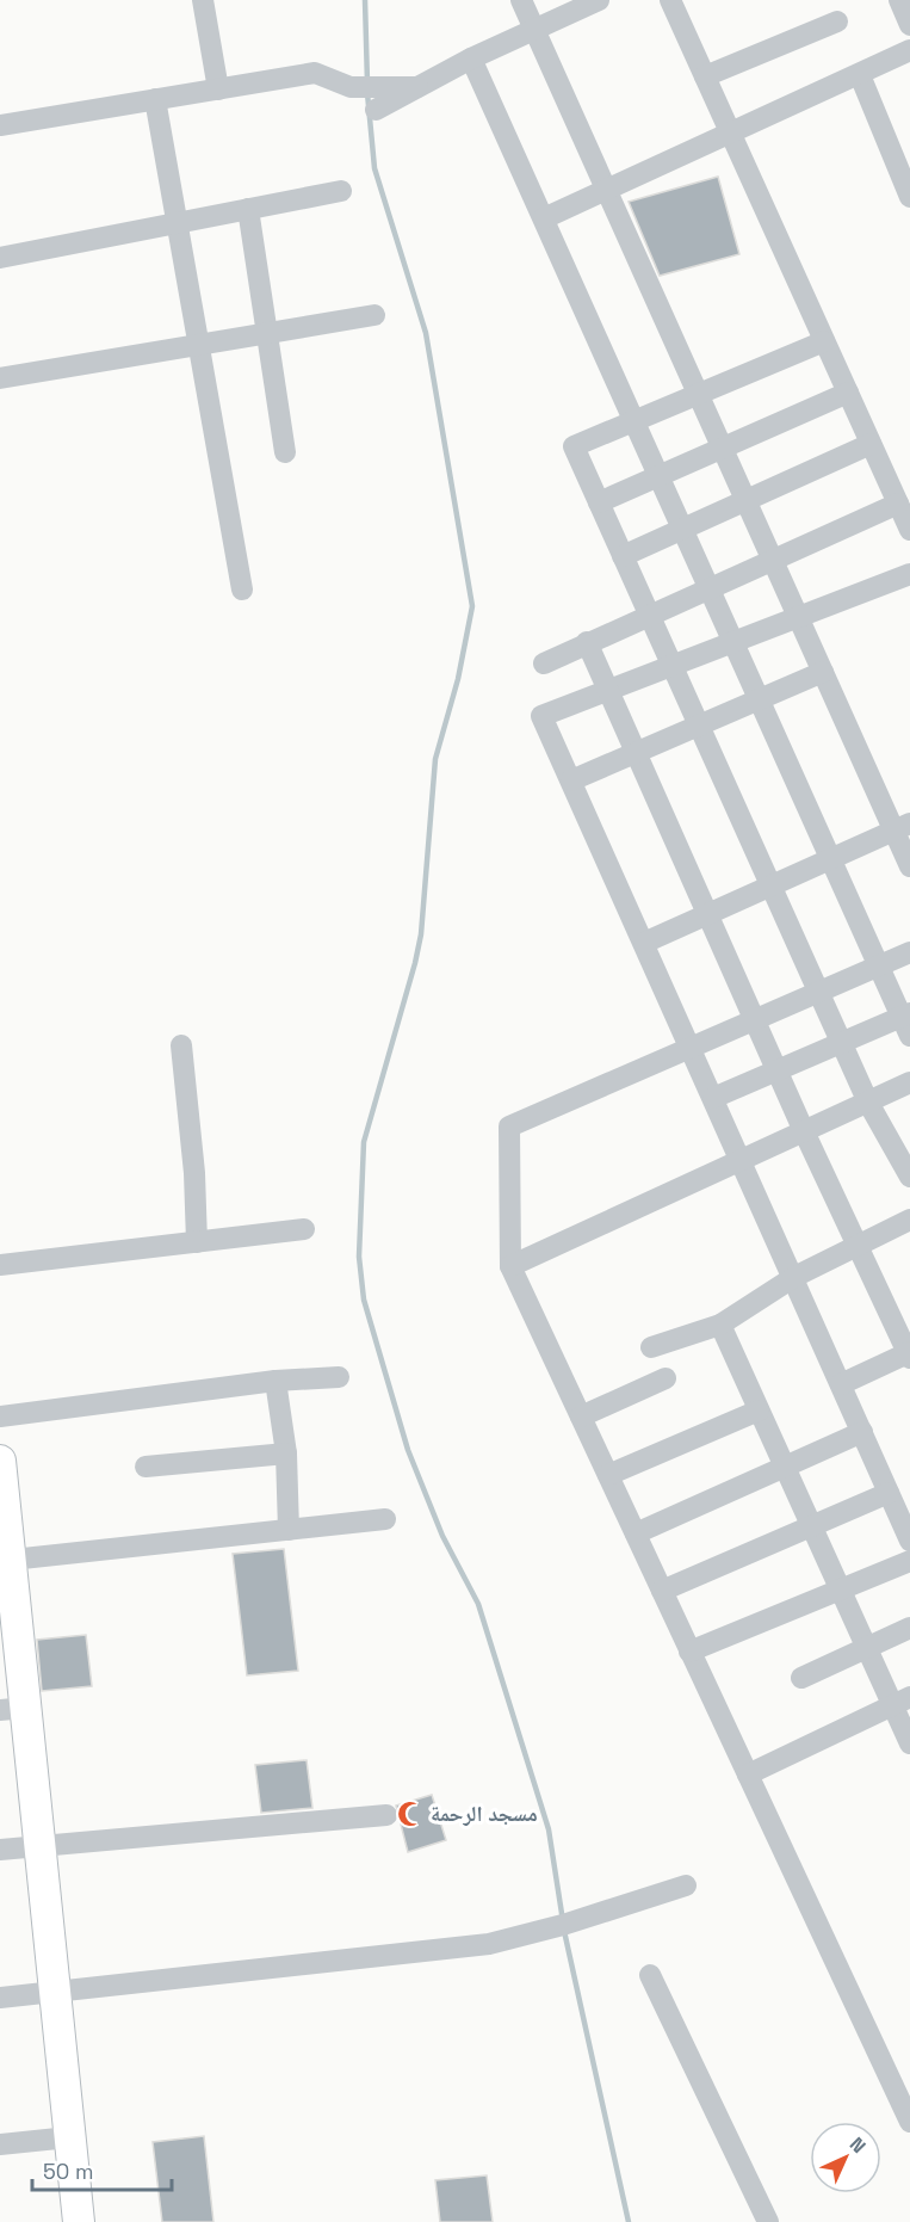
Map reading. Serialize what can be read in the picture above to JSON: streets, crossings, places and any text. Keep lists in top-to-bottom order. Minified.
{"places":{"mosque":["مسجد الرحمة"]},"scale_bar":"50 m","north":"top right"}
